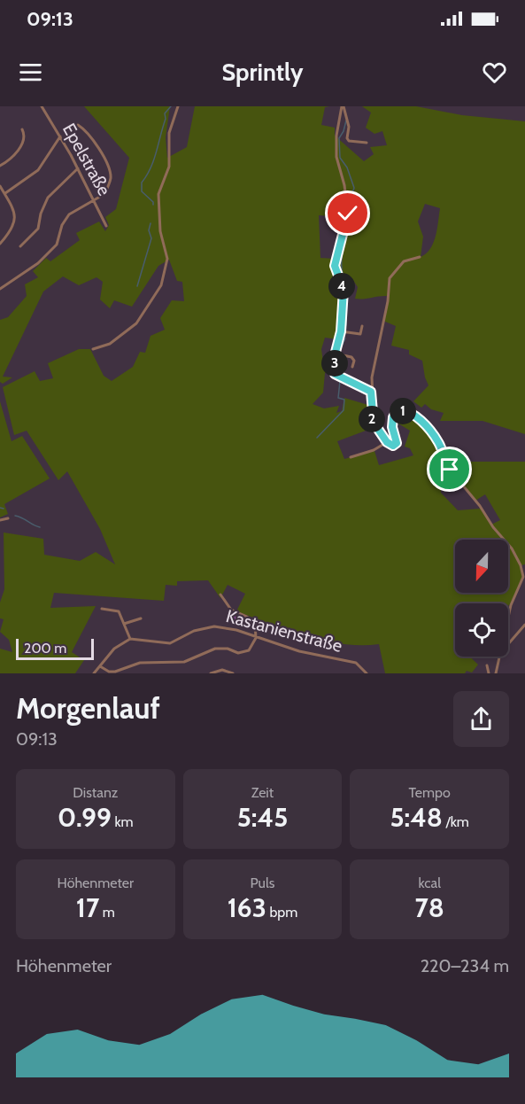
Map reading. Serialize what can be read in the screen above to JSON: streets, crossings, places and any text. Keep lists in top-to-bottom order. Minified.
{"streets":{"street":["Epelstraße","Kastanienstraße"]},"scale_bar":"200 m","north":"bottom","page":{"status":"09:13","header":"Sprintly","pins":["4","3","1","2"],"scale":"200 m","heading":["Morgenlauf","09:13"],"stats":[["Distanz","0.99 km"],["Zeit","5:45"],["Tempo","5:48 /km"],["Höhenmeter","17 m"],["Puls","163 bpm"],["kcal","78"]],"chart":["Höhenmeter","220–234 m"]}}
